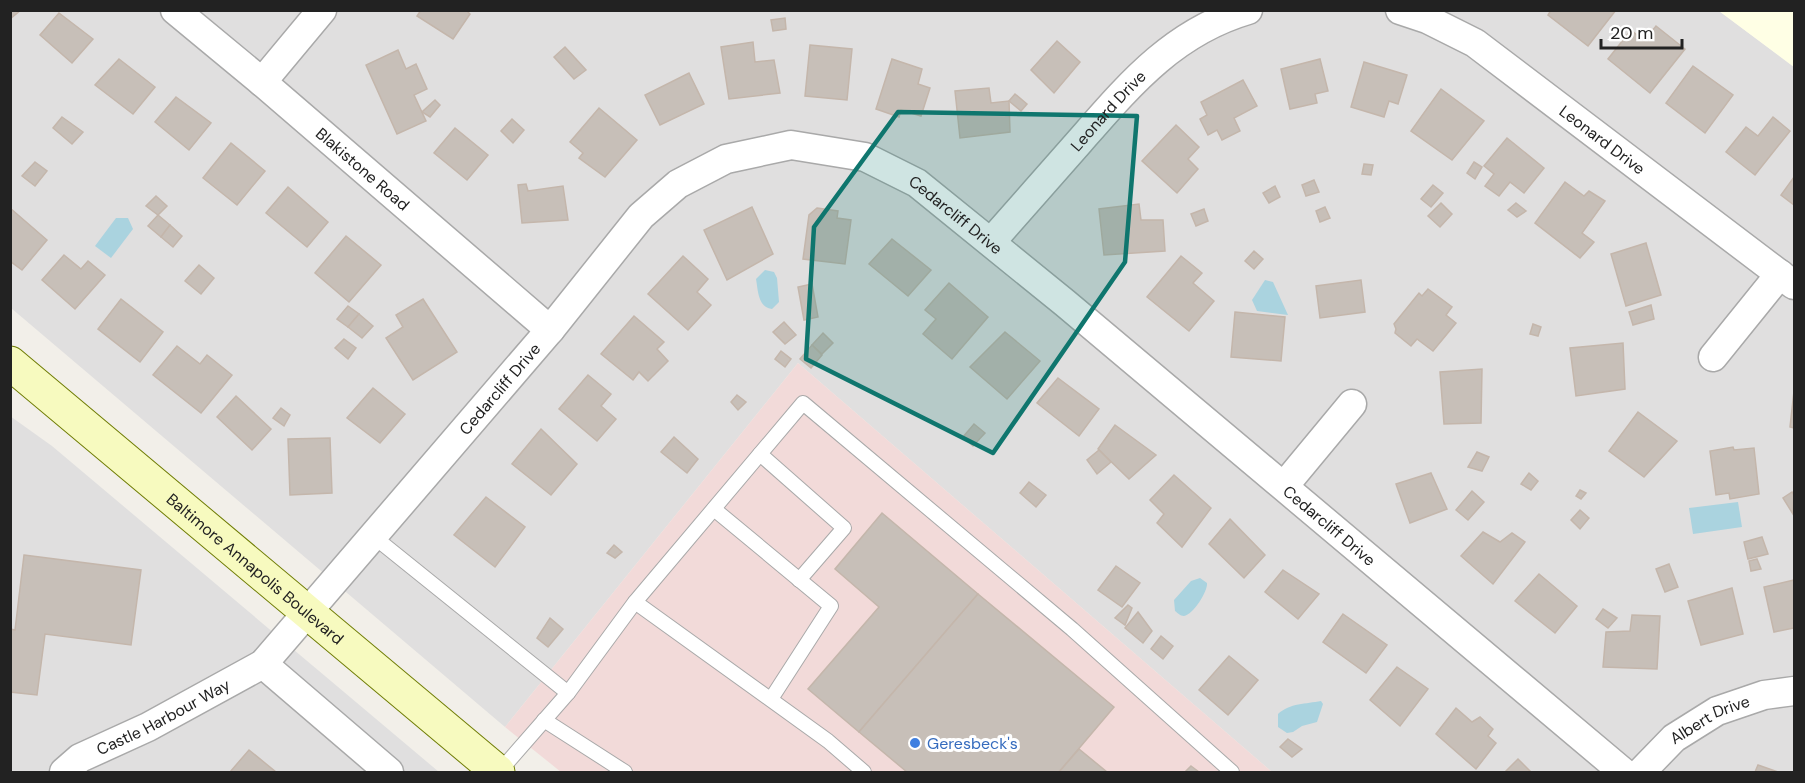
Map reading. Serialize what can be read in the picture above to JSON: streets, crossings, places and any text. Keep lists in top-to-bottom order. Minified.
{"streets":{"main road":["Baltimore Annapolis Boulevard"],"street":["Leonard Drive","Blakistone Road","Cedarcliff Drive","Castle Harbour Way","Albert Drive"]},"crossings":[["Leonard Drive","Cedarcliff Drive"],["Blakistone Road","Cedarcliff Drive"],["Cedarcliff Drive","Baltimore Annapolis Boulevard"],["Cedarcliff Drive","Castle Harbour Way"],["Baltimore Annapolis Boulevard","Castle Harbour Way"]],"places":["Geresbeck's"],"scale_bar":"20 m"}
